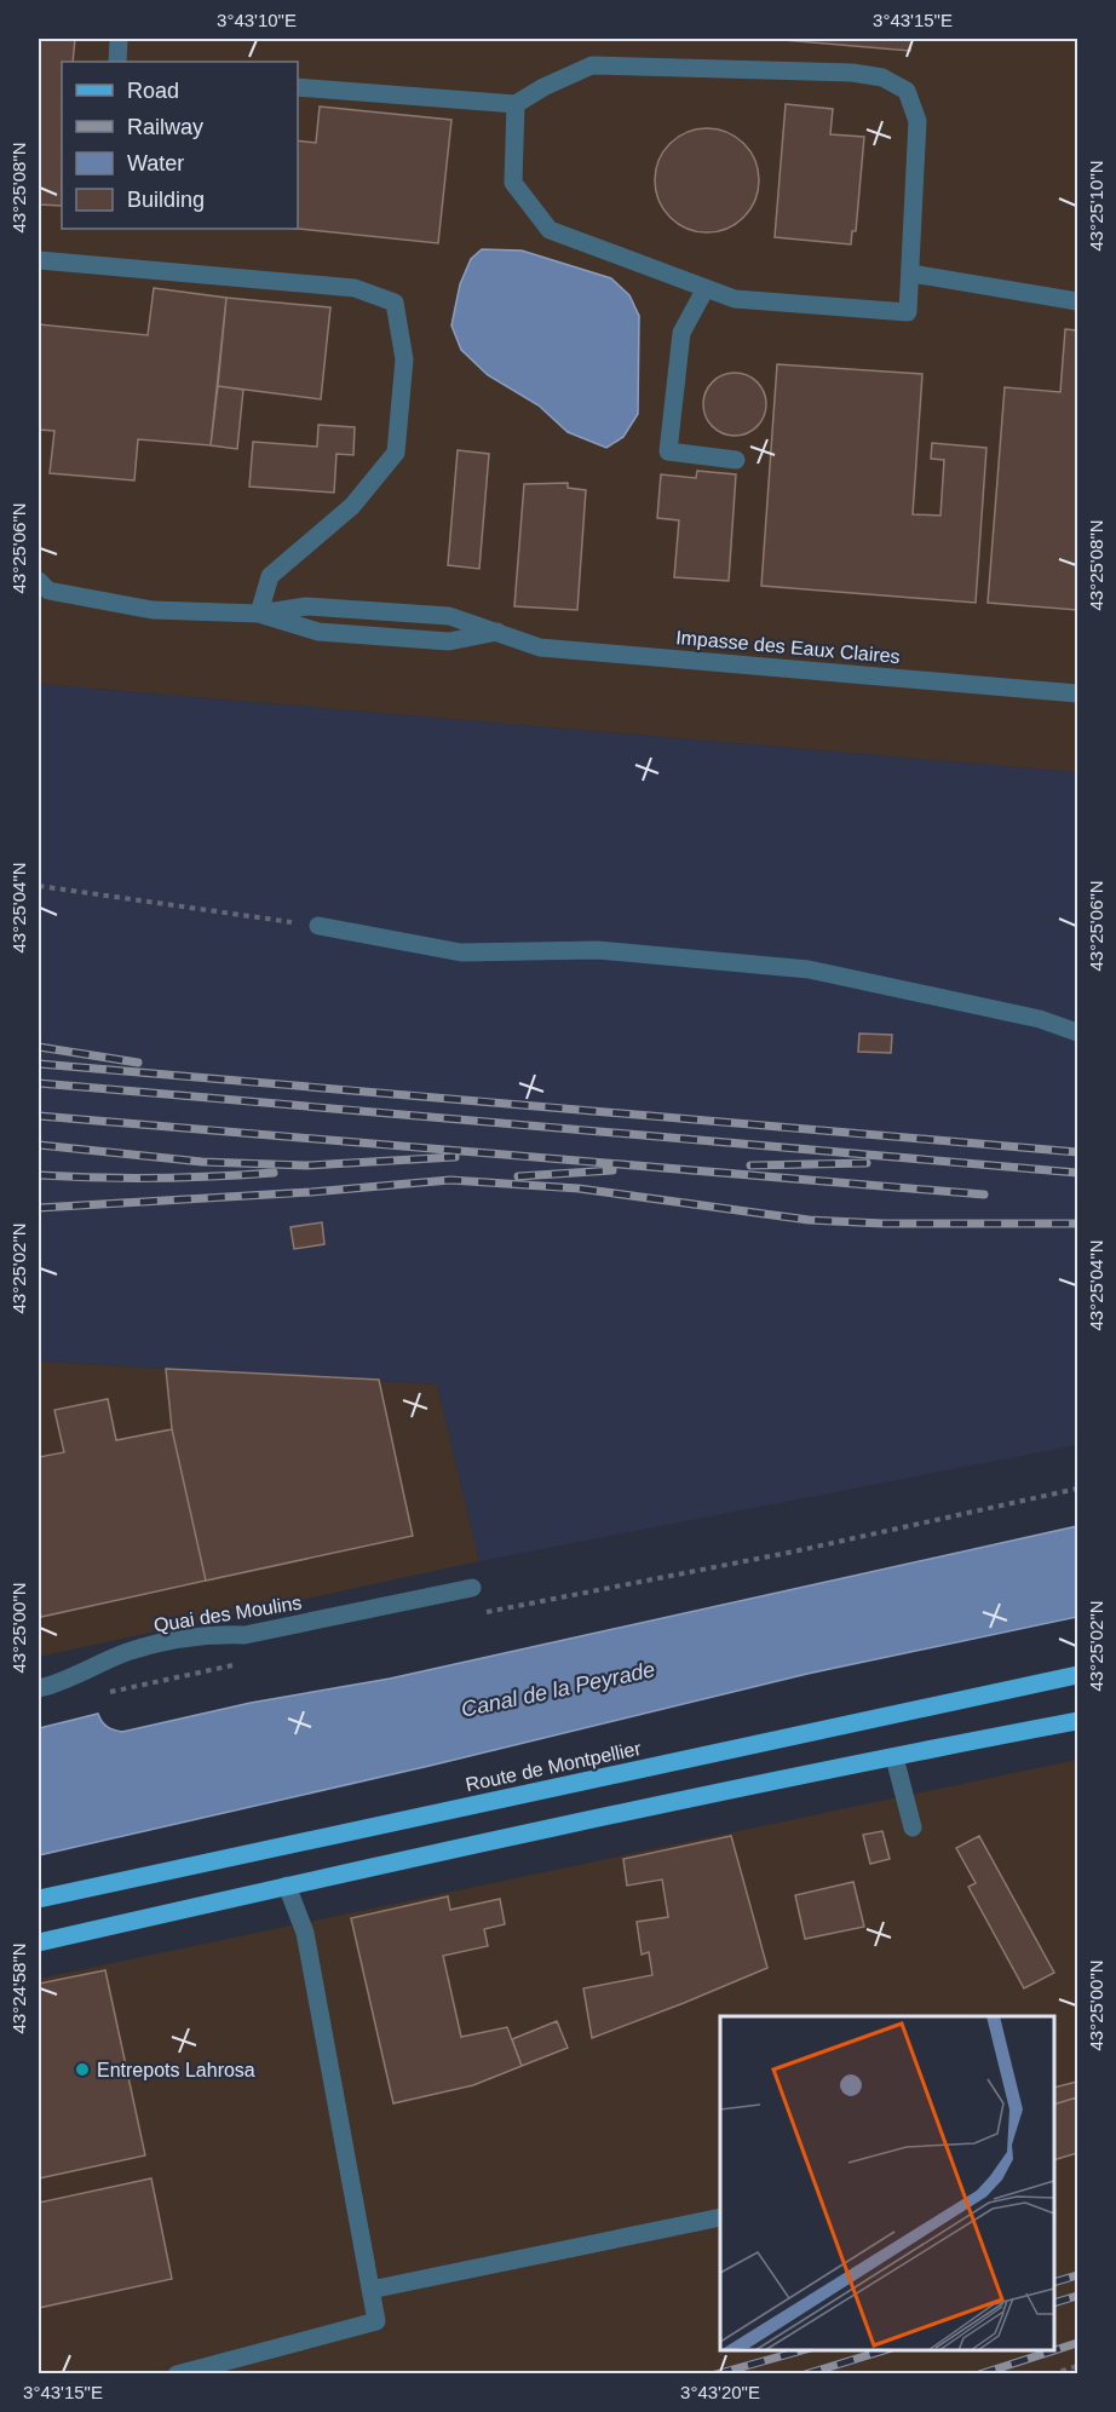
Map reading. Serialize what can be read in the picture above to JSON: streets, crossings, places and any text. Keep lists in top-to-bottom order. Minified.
{"streets":{"main road":["Route de Montpellier"],"street":["Impasse des Eaux Claires","Quai des Moulins"]},"water":["Canal de la Peyrade"],"places":["Entrepots Lahrosa"],"legend":["Road","Railway","Water","Building"],"coordinates":["3°43'10\"E","3°43'15\"E","43°25'08\"N","43°25'10\"N","43°25'06\"N","43°25'04\"N","43°25'02\"N","43°25'00\"N","43°24'58\"N","3°43'20\"E"]}
